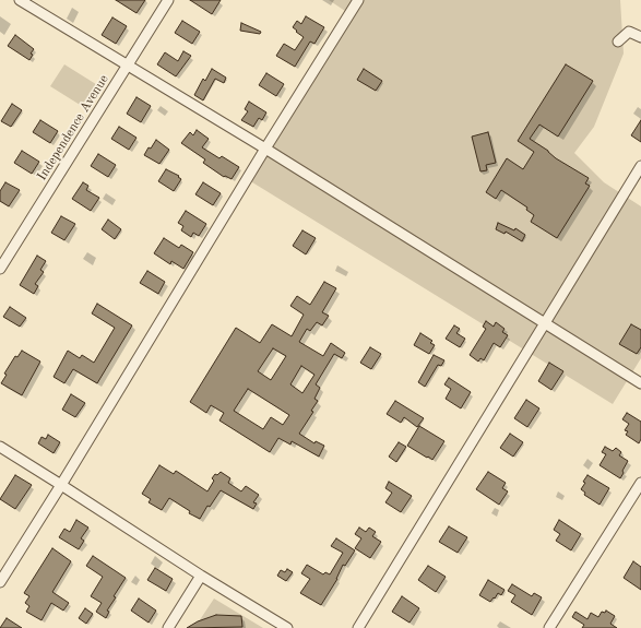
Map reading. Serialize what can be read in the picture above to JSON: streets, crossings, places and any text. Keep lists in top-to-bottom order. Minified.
{"streets":{"street":["Independence Avenue"]}}
